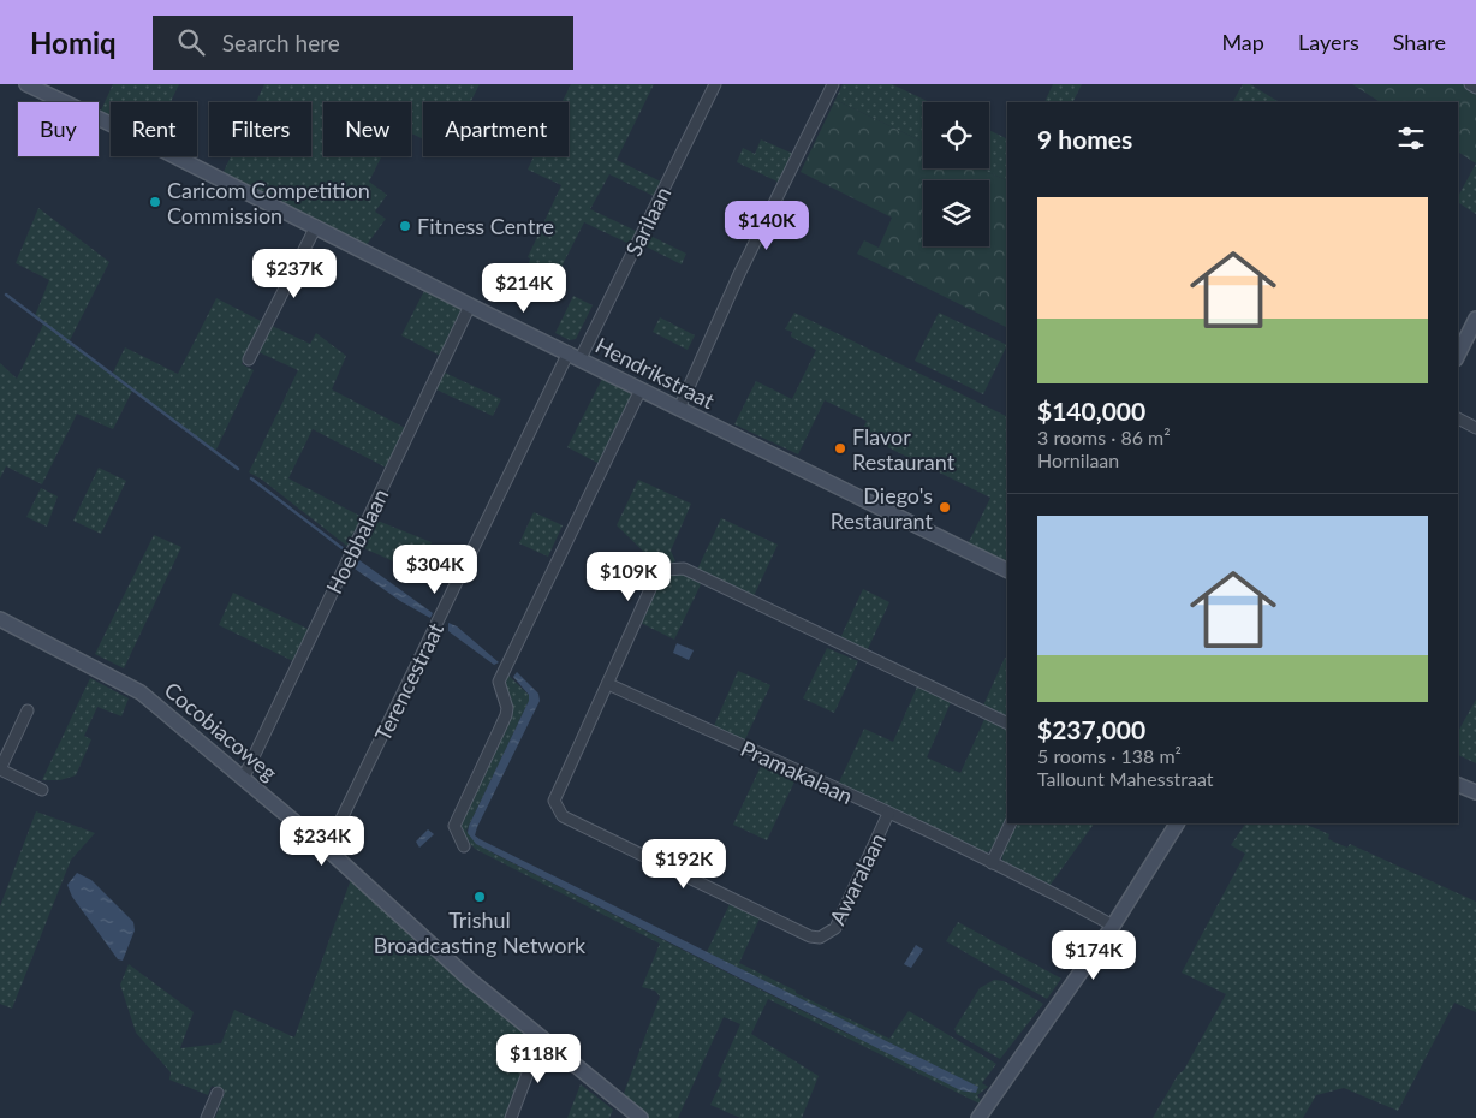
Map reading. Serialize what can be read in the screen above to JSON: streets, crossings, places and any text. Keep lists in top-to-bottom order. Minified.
{"streets":{"street":["Sarilaan","Hendrikstraat","Hoebbalaan","Terencestraat","Cocobiacoweg","Pramakalaan","Awaralaan"]},"crossings":[["Sarilaan","Hendrikstraat"],["Sarilaan","Terencestraat"],["Hendrikstraat","Hoebbalaan"],["Hendrikstraat","Terencestraat"],["Hoebbalaan","Cocobiacoweg"],["Terencestraat","Cocobiacoweg"],["Pramakalaan","Awaralaan"]],"places":["Caricom Competition Commission","Fitness Centre","Flavor Restaurant","Diego's Restaurant","Trishul Broadcasting Network"],"page":{"header":"Homiq","search":"Search here","nav":["Map","Layers","Share"],"chip":["Buy","Rent","Filters","New","Apartment"],"heading":"9 homes","list":[{"name":"$140,000","note":"3 rooms · 86 m² · Hornilaan"},{"name":"$237,000","note":"5 rooms · 138 m² · Tallount Mahesstraat"}],"price":["$140K","$237K","$214K","$304K","$109K","$234K","$192K","$174K","$118K"]}}
